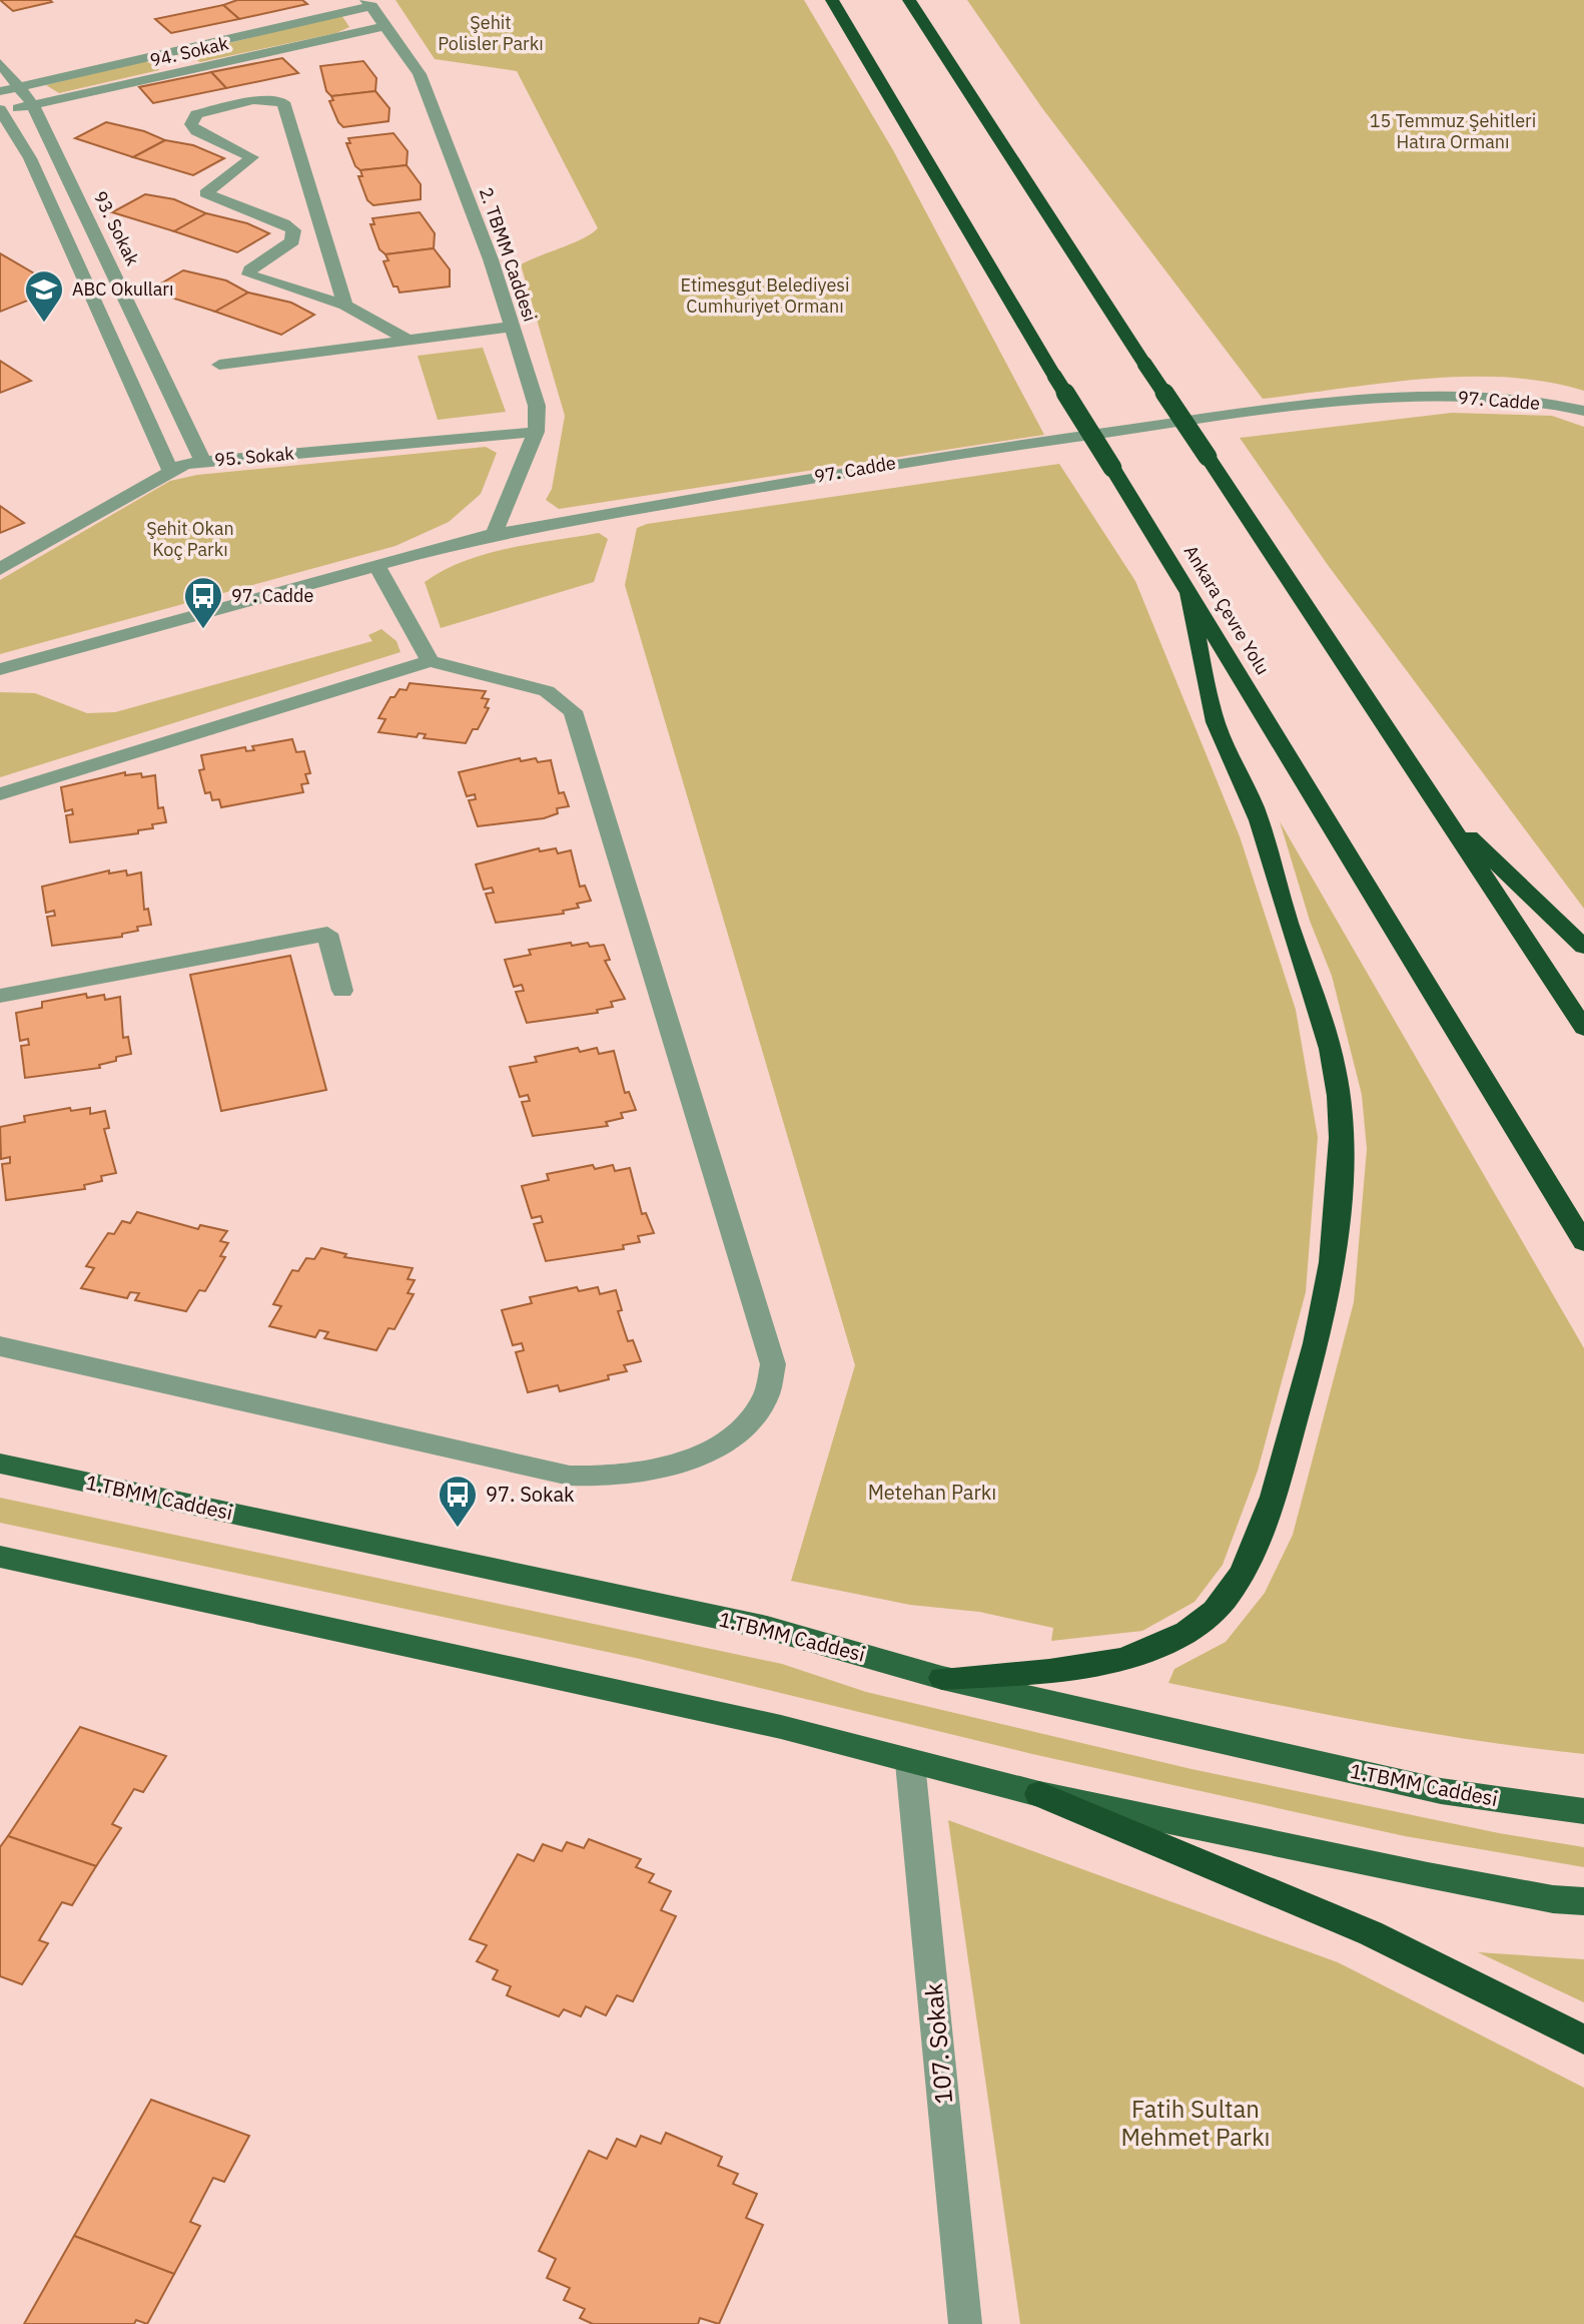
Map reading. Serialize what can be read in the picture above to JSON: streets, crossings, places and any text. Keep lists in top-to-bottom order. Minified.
{"streets":{"highway":["Ankara Çevre Yolu"],"main road":["1.TBMM Caddesi"],"street":["94. Sokak","93. Sokak","2. TBMM Caddesi","97. Cadde","95. Sokak","107. Sokak"]},"crossings":[["94. Sokak","93. Sokak"],["94. Sokak","2. TBMM Caddesi"],["93. Sokak","95. Sokak"],["2. TBMM Caddesi","97. Cadde"],["2. TBMM Caddesi","95. Sokak"]],"parks":["Şehit Polisler Parkı","15 Temmuz Şehitleri Hatıra Ormanı","Etimesgut Belediyesi Cumhuriyet Ormanı","Şehit Okan Koç Parkı","Metehan Parkı","Fatih Sultan Mehmet Parkı"],"places":{"school or university":["ABC Okulları"],"bus stop":["97. Cadde","97. Sokak"]}}
